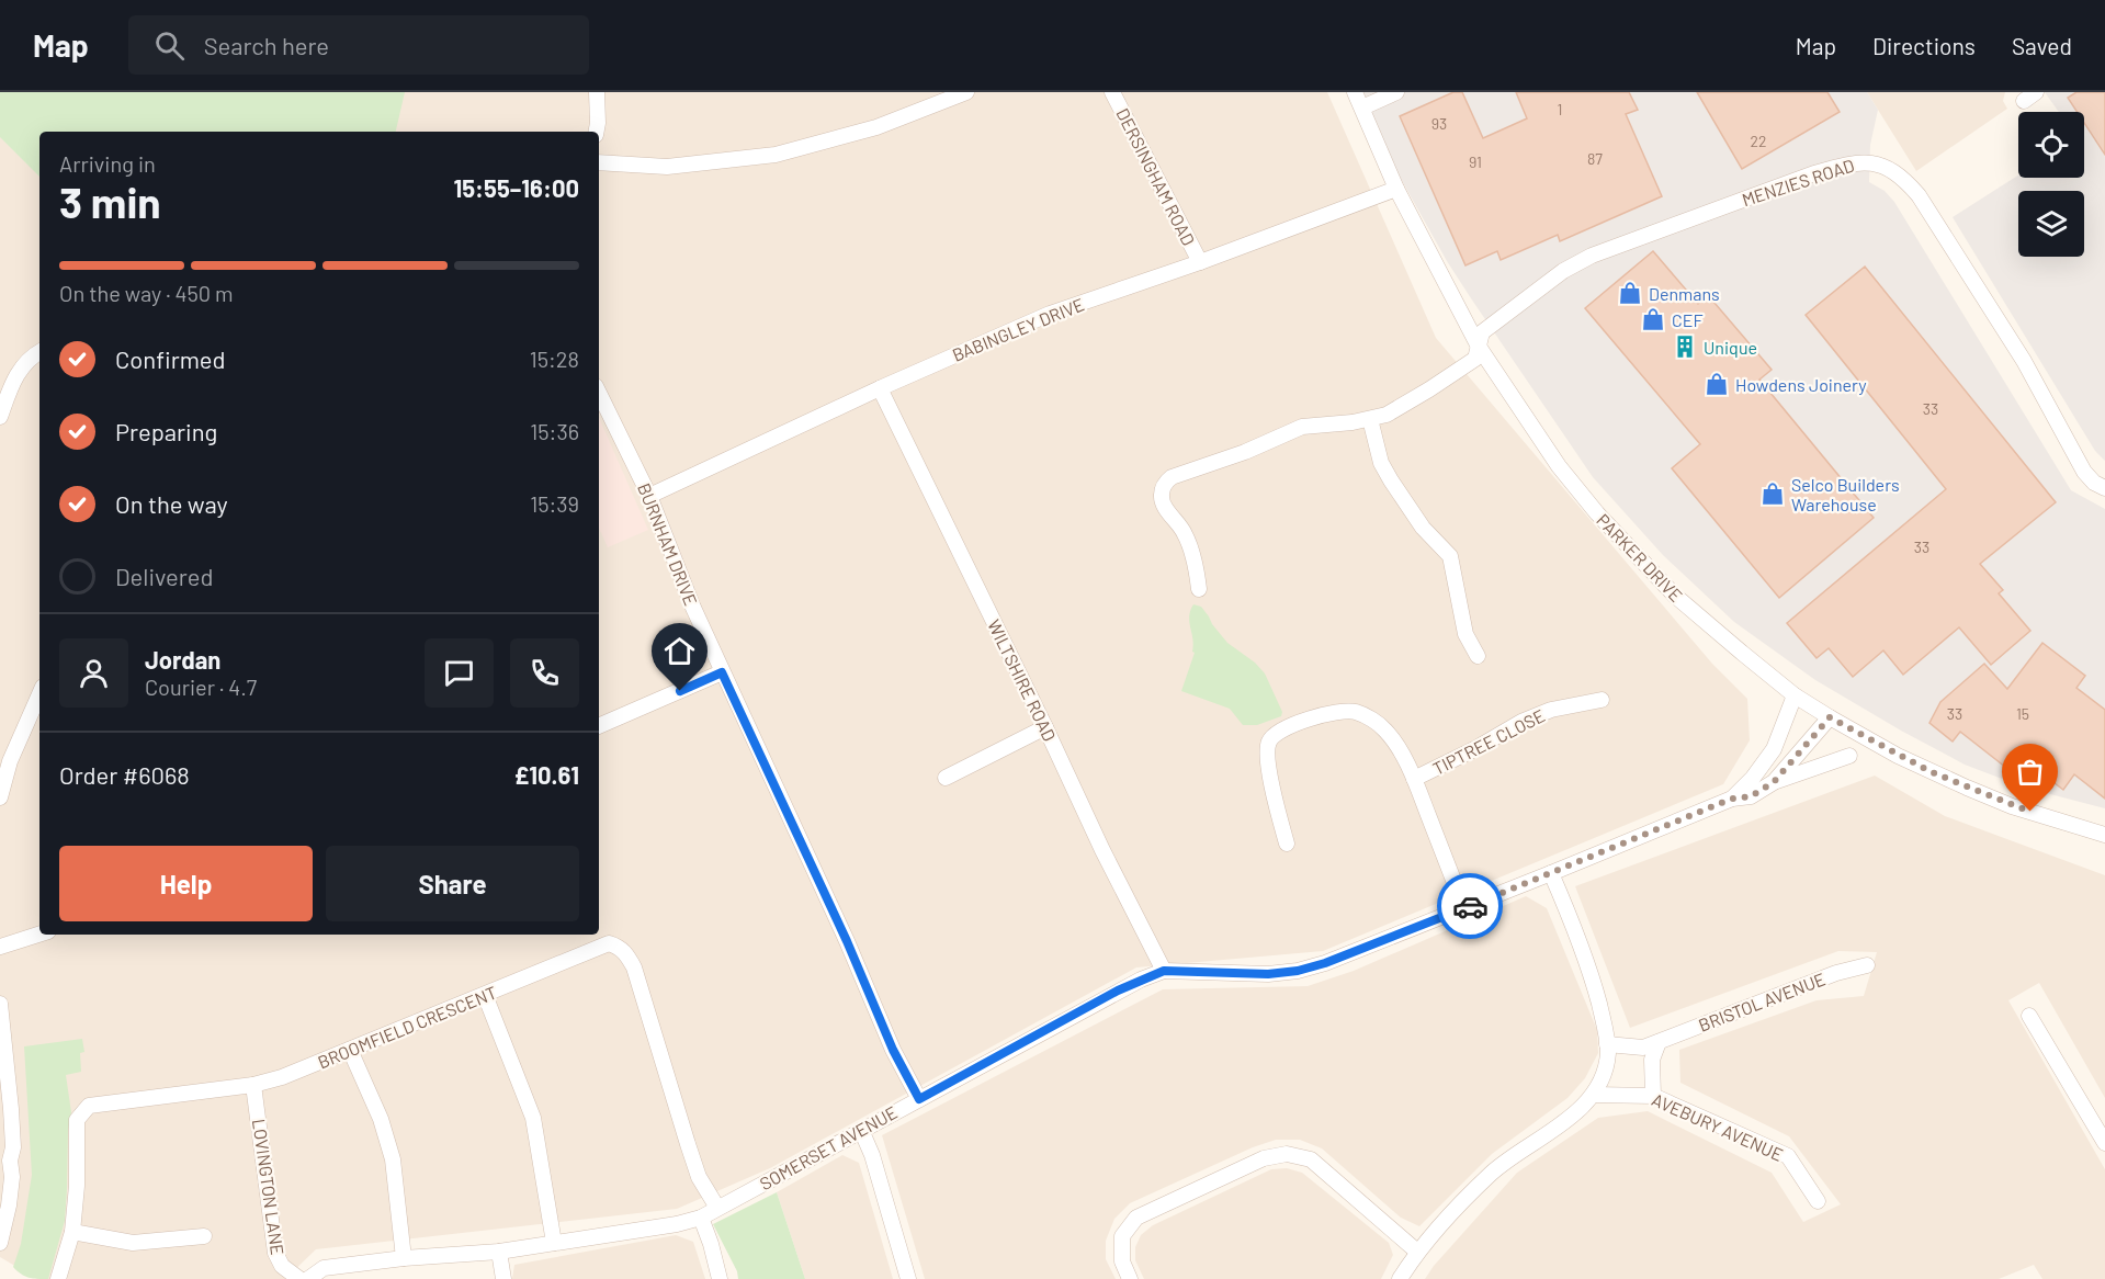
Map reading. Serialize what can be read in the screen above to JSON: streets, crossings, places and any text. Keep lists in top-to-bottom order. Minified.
{"streets":{"street":["DERSINGHAM ROAD","MENZIES ROAD","BABINGLEY DRIVE","BURNHAM DRIVE","PARKER DRIVE","WILTSHIRE ROAD","TIPTREE CLOSE","BRISTOL AVENUE","BROOMFIELD CRESCENT","AVEBURY AVENUE","SOMERSET AVENUE","LOVINGTON LANE"]},"crossings":[["DERSINGHAM ROAD","BABINGLEY DRIVE"],["MENZIES ROAD","PARKER DRIVE"],["BABINGLEY DRIVE","BURNHAM DRIVE"],["BABINGLEY DRIVE","PARKER DRIVE"],["BABINGLEY DRIVE","WILTSHIRE ROAD"],["BURNHAM DRIVE","SOMERSET AVENUE"],["PARKER DRIVE","SOMERSET AVENUE"],["WILTSHIRE ROAD","SOMERSET AVENUE"],["BROOMFIELD CRESCENT","SOMERSET AVENUE"],["BROOMFIELD CRESCENT","LOVINGTON LANE"]],"places":{"shop":["Denmans","CEF","Howdens Joinery","Selco Builders Warehouse"],"building":["Unique"]},"house_numbers":["1","93","22","87","91","33","33","33","15"],"page":{"header":"Map","search":"Search here","nav":["Map","Directions","Saved"],"heading":["3 min","Arriving in","15:55–16:00"],"panel":["Jordan","Courier · 4.7","Order #6068","£10.61"],"bar":"On the way · 450 m","list":[["Confirmed","15:28"],["Preparing","15:36"],["On the way","15:39"],"Delivered"],"buttons":["Help","Share"]}}
